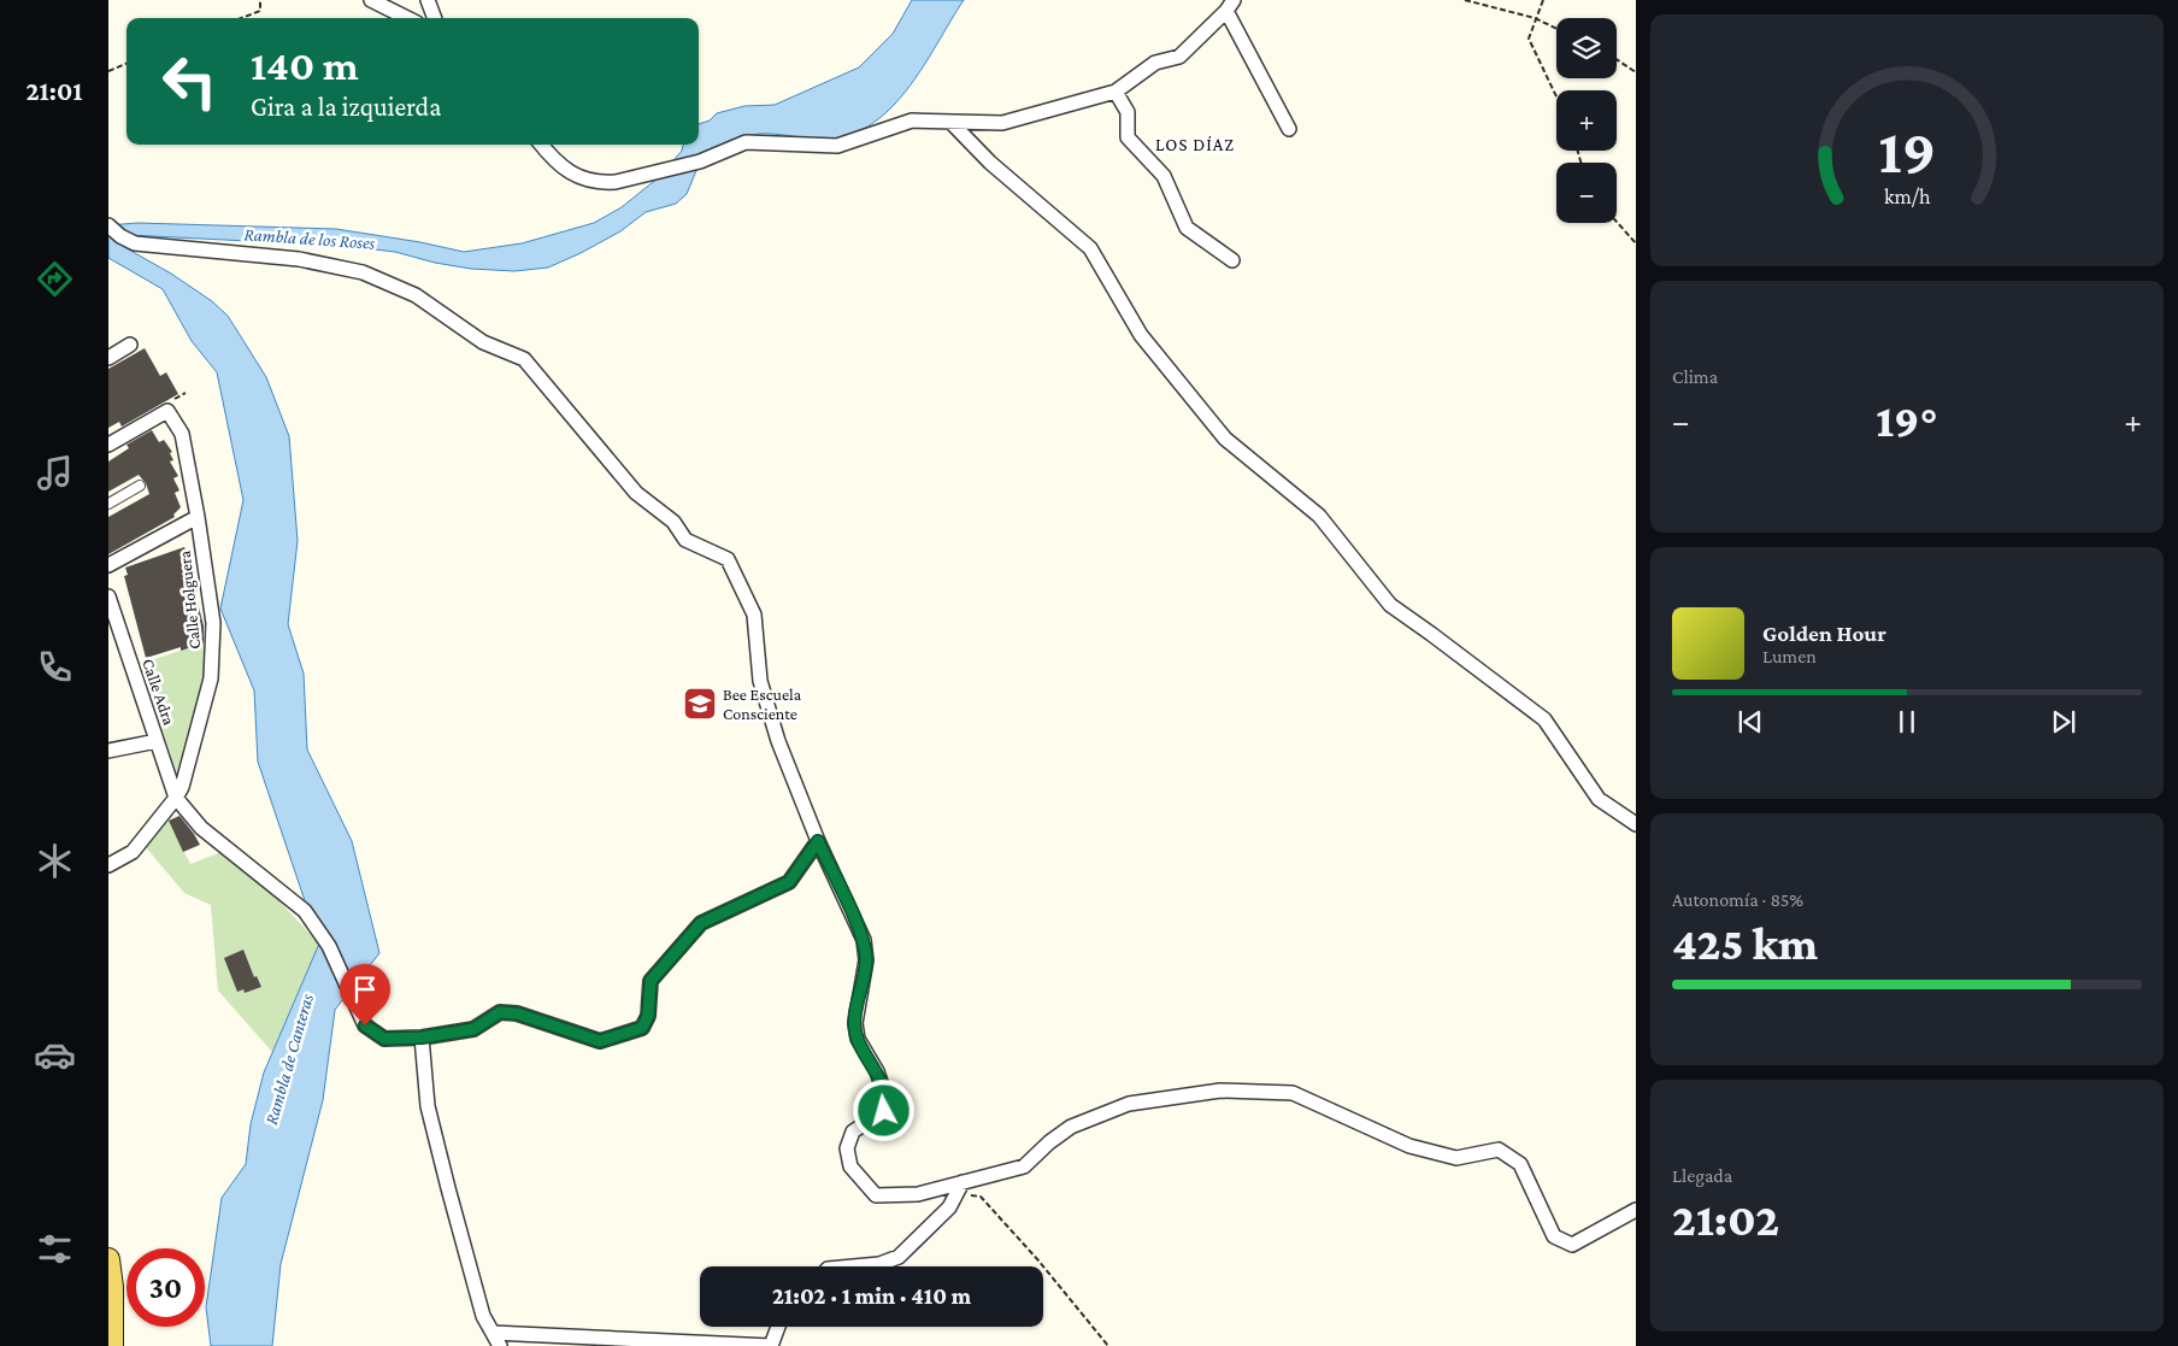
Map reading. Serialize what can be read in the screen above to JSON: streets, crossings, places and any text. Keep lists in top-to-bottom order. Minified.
{"streets":{"street":["Calle Holguera","Calle Adra"]},"crossings":[["Calle Holguera","Calle Adra"]],"districts":["LOS DÍAZ"],"water":["Rambla de los Roses","Rambla de Canteras"],"places":{"school or university":["Bee Escuela Consciente"]},"page":{"tabs":"21:01","map_buttons":["+","−"],"turn":["140 m","Gira a la izquierda"],"tile":["Clima",["Autonomía · 85%","425 km"],["Llegada","21:02"]],"heat":["−","19°","+"],"song":["Golden Hour","Lumen"],"limit":"30","trip":"21:02 · 1 min · 410 m","gauge":["19","km/h"]}}
